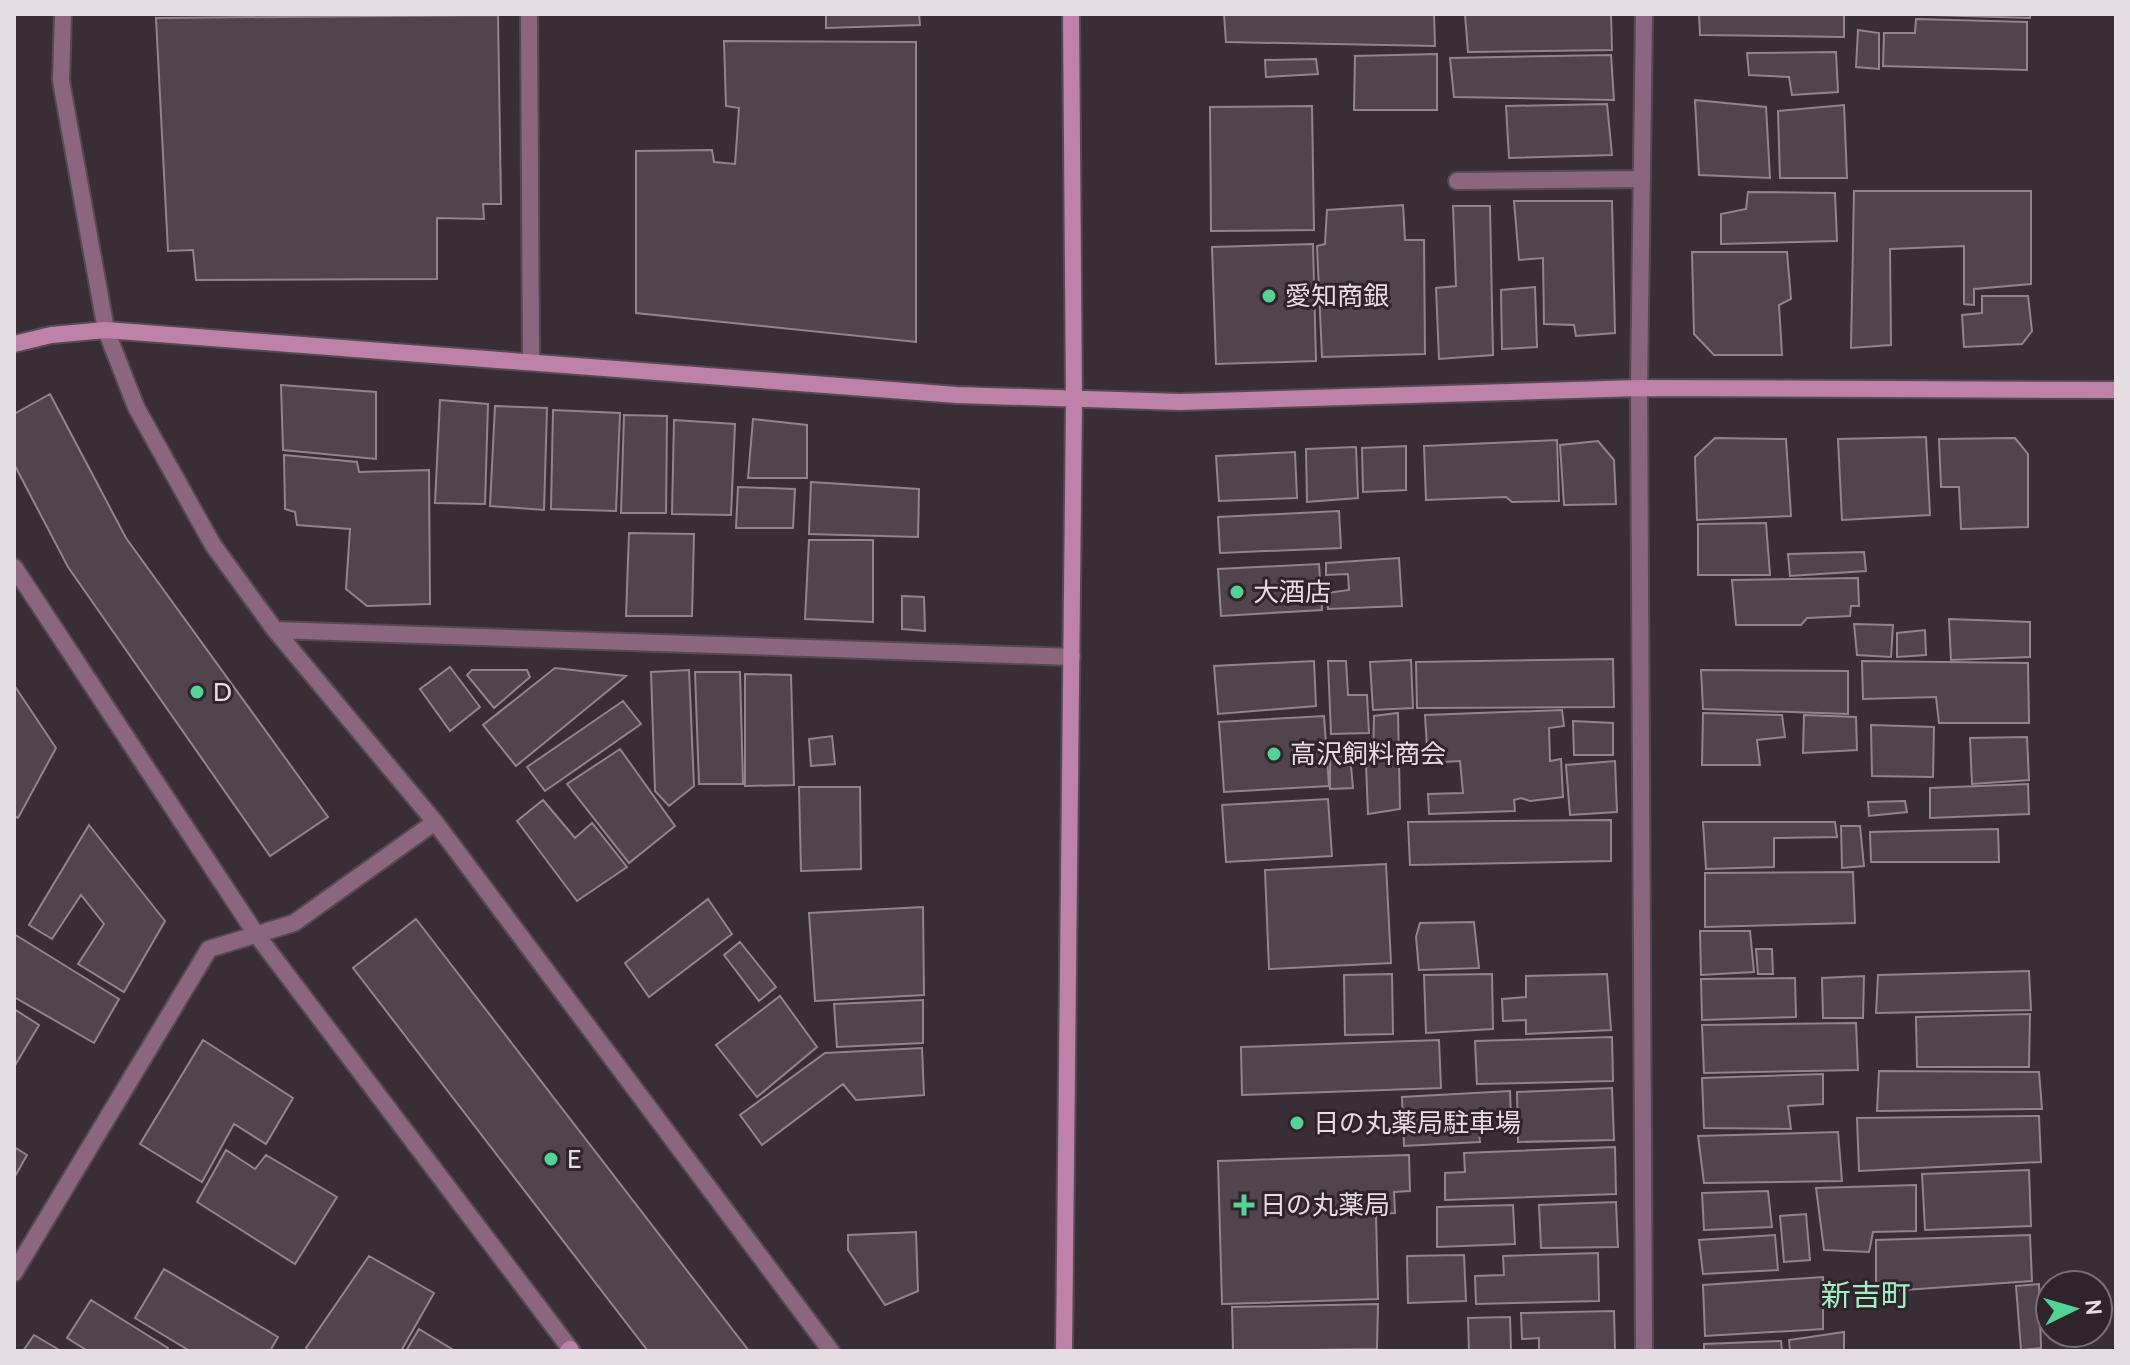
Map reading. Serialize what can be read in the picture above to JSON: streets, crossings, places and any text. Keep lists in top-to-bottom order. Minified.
{"districts":["新吉町"],"places":{"other":["愛知商銀","大酒店","D","高沢飼料商会","日の丸薬局駐車場","E"],"health":["日の丸薬局"]},"north":"right"}
